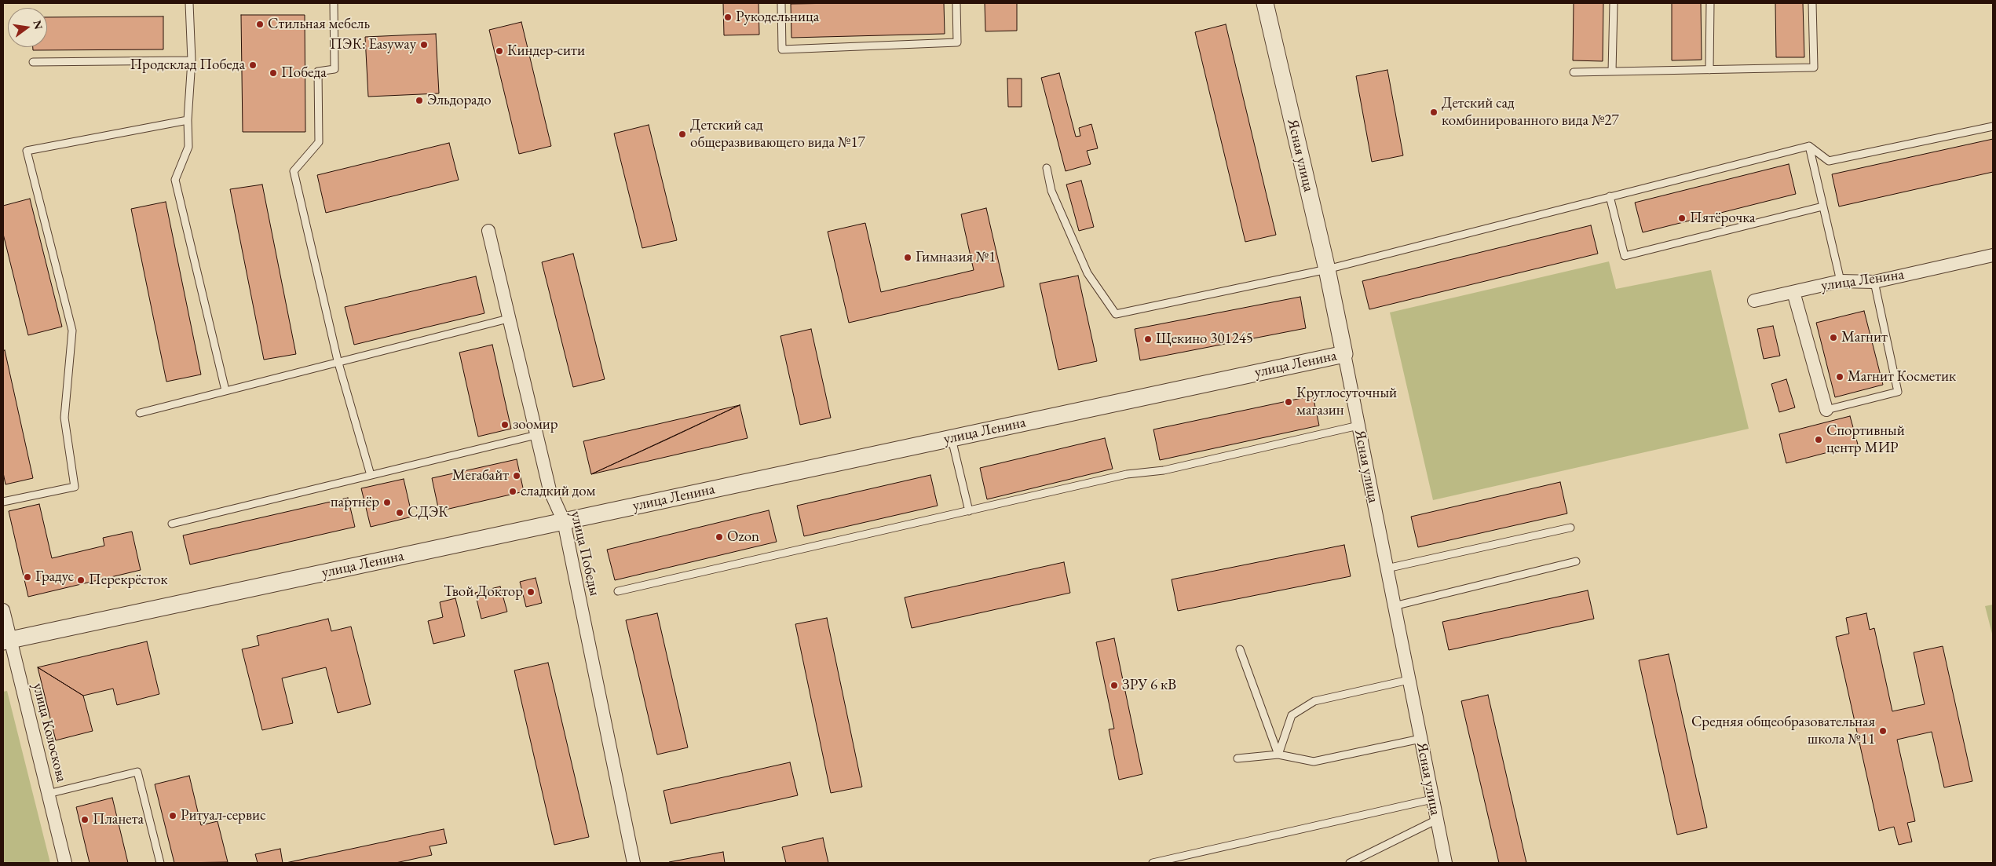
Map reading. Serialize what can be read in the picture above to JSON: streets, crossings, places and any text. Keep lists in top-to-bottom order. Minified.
{"streets":{"street":["Ясная улица","улица Ленина","улица Победы","улица Колоскова"]},"crossings":[["Ясная улица","улица Ленина"],["улица Ленина","улица Победы"],["улица Ленина","улица Колоскова"]],"places":["Рукодельница","Стильная мебель","ПЭК: Easyway","Киндер-сити","Продсклад Победа","Победа","Эльдорадо","Детский сад комбинированного вида №27","Детский сад общеразвивающего вида №17","Пятёрочка","Гимназия №1","Магнит","Щекино 301245","Магнит Косметик","Круглосуточный магазин","зоомир","Спортивный центр МИР","Мегабайт","сладкий дом","партнёр","СДЭК","Ozon","Градус","Перекрёсток","Твой Доктор","ЗРУ 6 кВ","Средняя общеобразовательная школа №11","Ритуал-сервис","Планета"],"north":"right"}
